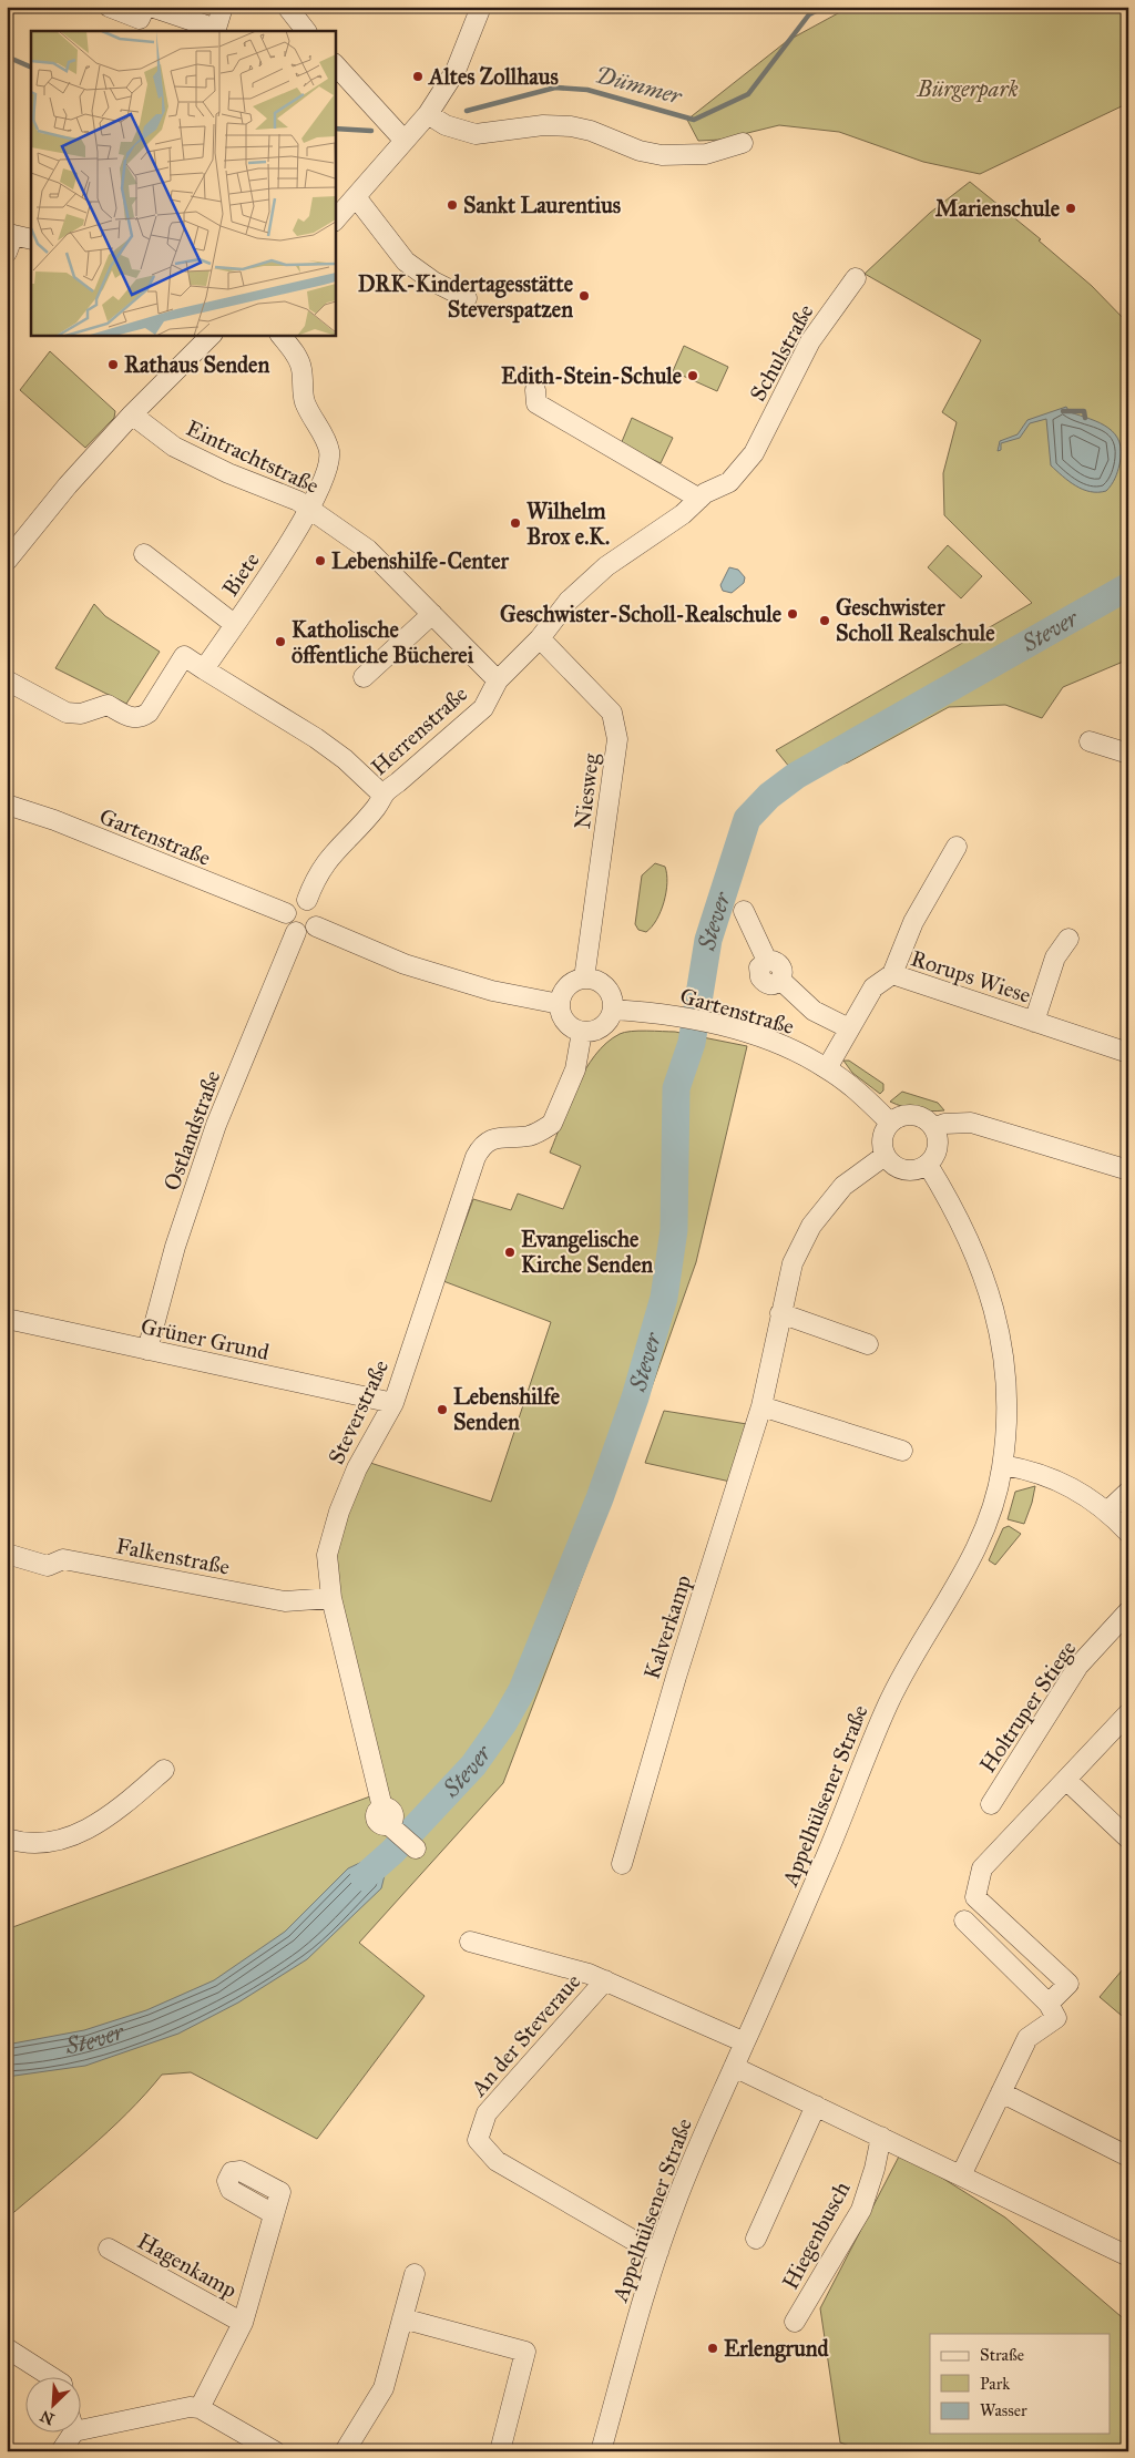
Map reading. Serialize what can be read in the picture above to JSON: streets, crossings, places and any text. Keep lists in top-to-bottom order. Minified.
{"streets":{"street":["Schulstraße","Eintrachtstraße","Biete","Herrenstraße","Niesweg","Gartenstraße","Rorups Wiese","Ostlandstraße","Grüner Grund","Steverstraße","Falkenstraße","Kalverkamp","Holtruper Stiege","Appelhülsener Straße","An der Steveraue","Hiegenbusch","Hagenkamp"]},"crossings":[["Schulstraße","Herrenstraße"],["Eintrachtstraße","Biete"],["Eintrachtstraße","Herrenstraße"],["Herrenstraße","Niesweg"],["Herrenstraße","Gartenstraße"],["Herrenstraße","Ostlandstraße"],["Niesweg","Gartenstraße"],["Niesweg","Steverstraße"],["Gartenstraße","Rorups Wiese"],["Gartenstraße","Ostlandstraße"],["Gartenstraße","Steverstraße"],["Gartenstraße","Kalverkamp"],["Gartenstraße","Appelhülsener Straße"],["Ostlandstraße","Grüner Grund"],["Grüner Grund","Steverstraße"],["Steverstraße","Falkenstraße"],["Kalverkamp","Appelhülsener Straße"],["Appelhülsener Straße","An der Steveraue"]],"water":["Dümmer","Stever"],"parks":["Bürgerpark"],"places":["Altes Zollhaus","Sankt Laurentius","Marienschule","DRK-Kindertagesstätte Steverspatzen","Rathaus Senden","Edith-Stein-Schule","Wilhelm Brox e.K.","Lebenshilfe-Center","Geschwister-Scholl-Realschule","Geschwister Scholl Realschule","Katholische öffentliche Bücherei","Evangelische Kirche Senden","Lebenshilfe Senden","Erlengrund"],"legend":["Straße","Park","Wasser"],"north":"bottom left"}
